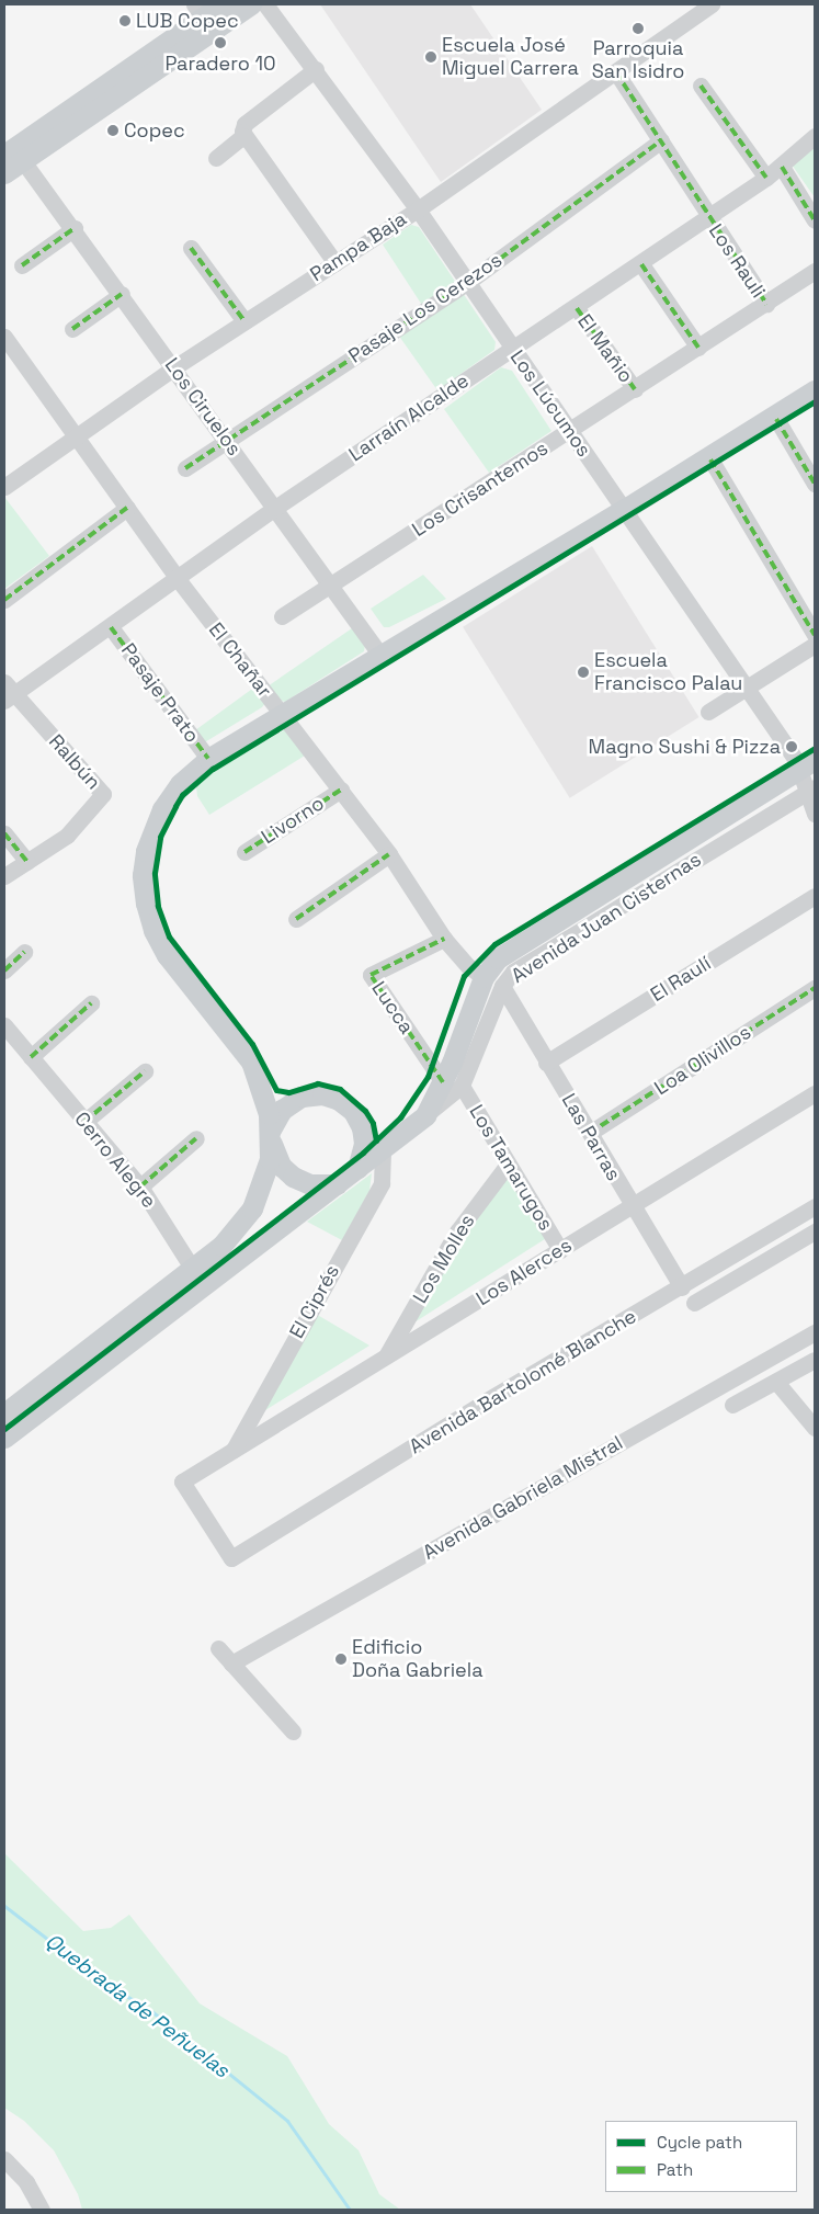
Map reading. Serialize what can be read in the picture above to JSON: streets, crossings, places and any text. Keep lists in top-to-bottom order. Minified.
{"streets":{"main road":["Avenida Juan Cisternas"],"street":["Pampa Baja","Los Rauli","Pasaje Los Cerezos","El Mañio","Los Lúcumos","Los Ciruelos","Larraín Alcalde","Los Crisantemos","El Chañar","Pasaje Prato","Ralbún","Livorno","El Raulí","Lucca","Loa Olivillos","Las Parras","Cerro Alegre","Los Tamarugos","Los Molles","Los Alerces","El Ciprés","Avenida Bartolomé Blanche","Avenida Gabriela Mistral"]},"crossings":[["Pampa Baja","Los Rauli"],["Pampa Baja","Los Lúcumos"],["Pampa Baja","Los Ciruelos"],["Pampa Baja","El Chañar"],["Los Rauli","Pasaje Los Cerezos"],["Los Rauli","Larraín Alcalde"],["Los Rauli","Los Crisantemos"],["Pasaje Los Cerezos","Los Lúcumos"],["Pasaje Los Cerezos","Los Ciruelos"],["El Mañio","Larraín Alcalde"],["El Mañio","Los Crisantemos"],["Los Lúcumos","Larraín Alcalde"],["Los Lúcumos","Los Crisantemos"],["Los Lúcumos","Avenida Juan Cisternas"],["Los Ciruelos","Larraín Alcalde"],["Los Ciruelos","Los Crisantemos"],["Larraín Alcalde","El Chañar"],["Larraín Alcalde","Pasaje Prato"],["Larraín Alcalde","Ralbún"],["El Chañar","Livorno"],["El Chañar","Avenida Juan Cisternas"],["El Chañar","Lucca"],["Avenida Juan Cisternas","Lucca"],["Avenida Juan Cisternas","Las Parras"],["Avenida Juan Cisternas","Los Tamarugos"],["Avenida Juan Cisternas","El Ciprés"],["El Raulí","Las Parras"],["Lucca","Los Tamarugos"],["Loa Olivillos","Las Parras"],["Las Parras","Los Alerces"],["Las Parras","Avenida Bartolomé Blanche"],["Los Tamarugos","Los Molles"],["Los Tamarugos","Los Alerces"],["Los Molles","Los Alerces"],["Los Alerces","El Ciprés"],["Los Alerces","Avenida Bartolomé Blanche"]],"water":["Quebrada de Peñuelas"],"places":["LUB Copec","Parroquia San Isidro","Paradero 10","Escuela José Miguel Carrera","Copec","Escuela Francisco Palau","Magno Sushi & Pizza","Edificio Doña Gabriela"],"legend":["Cycle path","Path"]}
